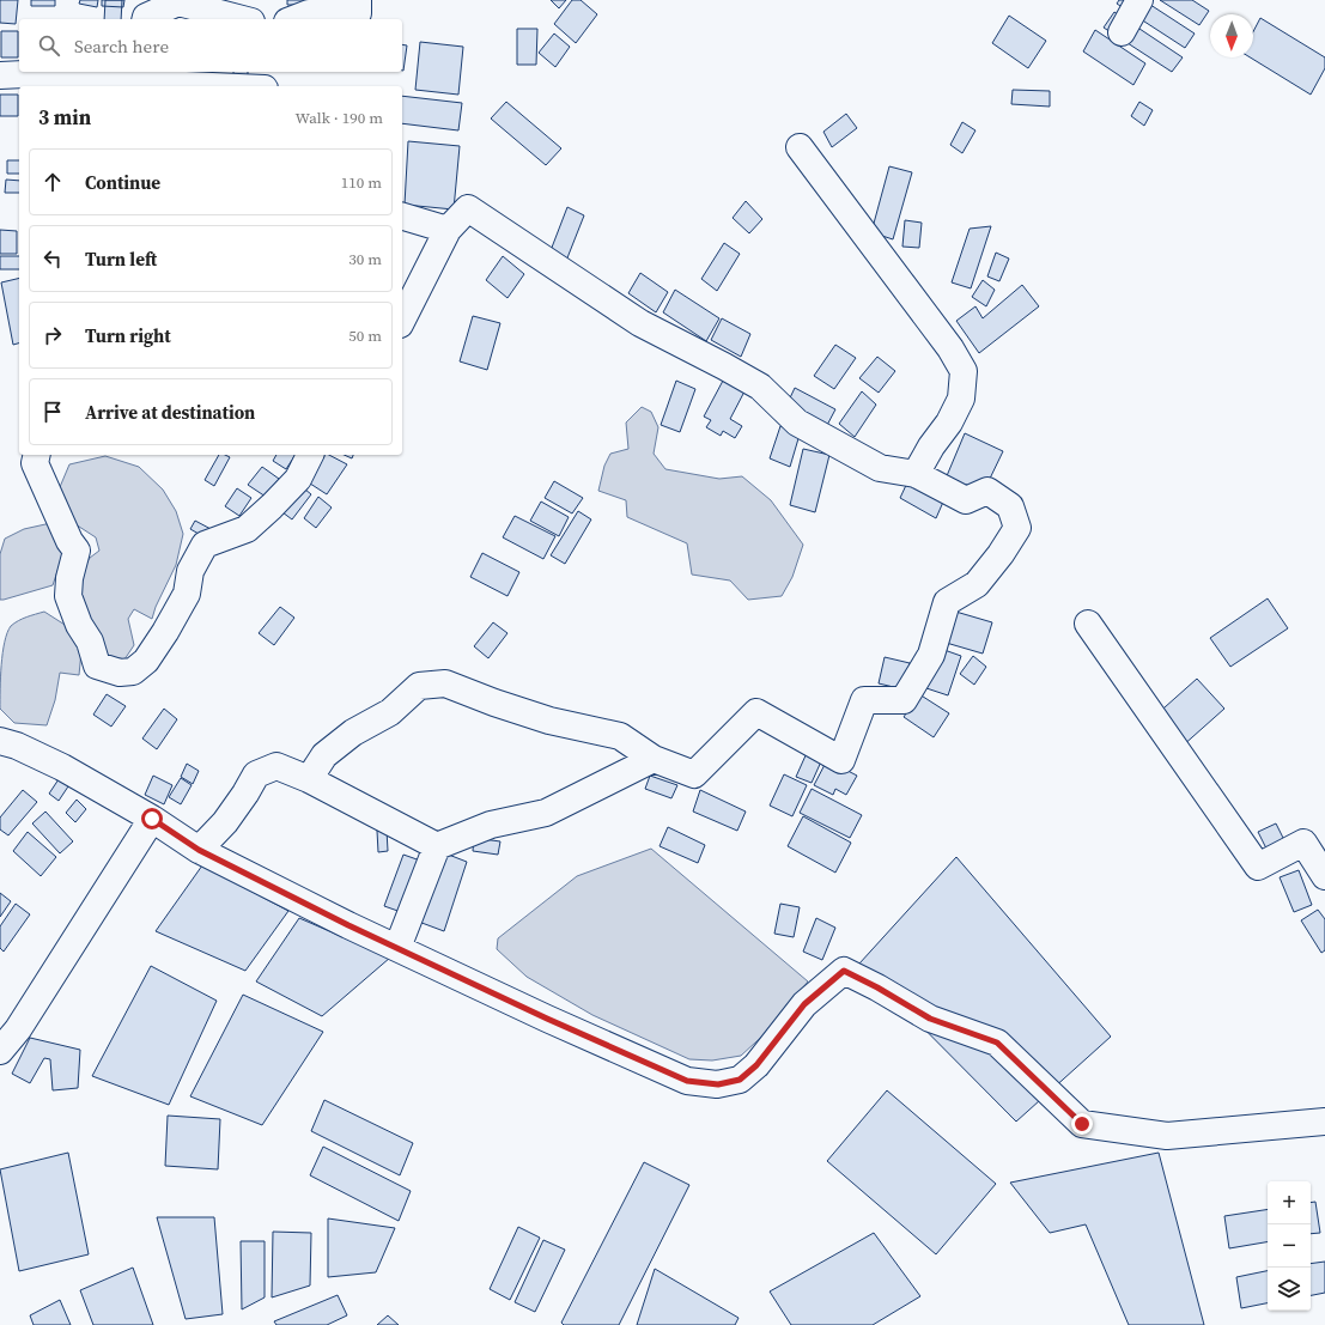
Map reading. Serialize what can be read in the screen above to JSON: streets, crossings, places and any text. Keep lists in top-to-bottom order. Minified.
{"north":"bottom","page":{"search":"Search here","heading":["3 min","Walk · 190 m"],"list":[["Continue","110 m"],["Turn left","30 m"],["Turn right","50 m"],"Arrive at destination"],"map_buttons":["+","−"]}}
